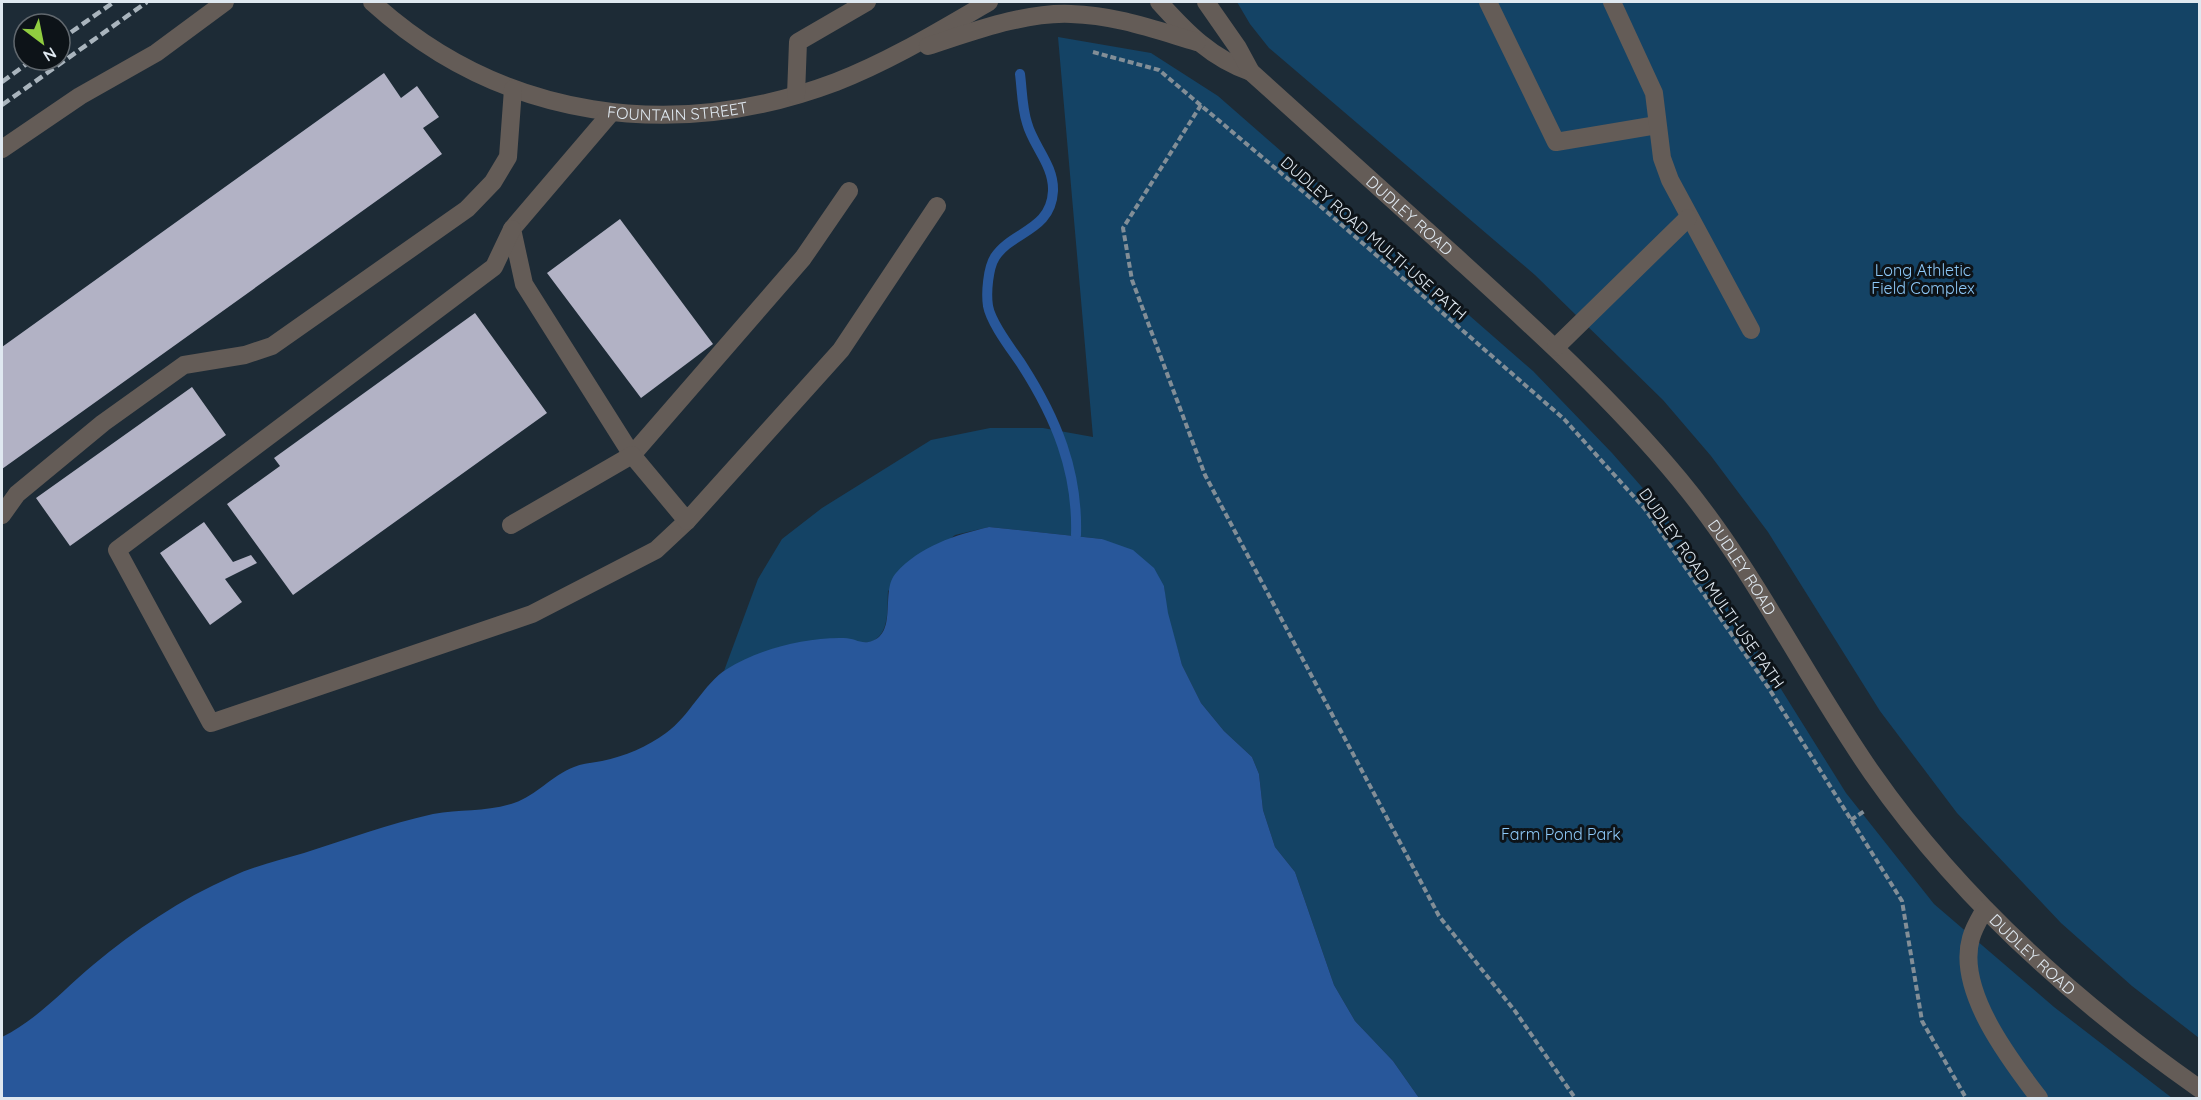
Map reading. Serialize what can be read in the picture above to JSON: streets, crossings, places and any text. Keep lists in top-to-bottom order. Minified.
{"streets":{"street":["FOUNTAIN STREET","DUDLEY ROAD"],"path":["DUDLEY ROAD MULTI-USE PATH"]},"parks":["Long Athletic Field Complex","Farm Pond Park"],"north":"bottom right"}
